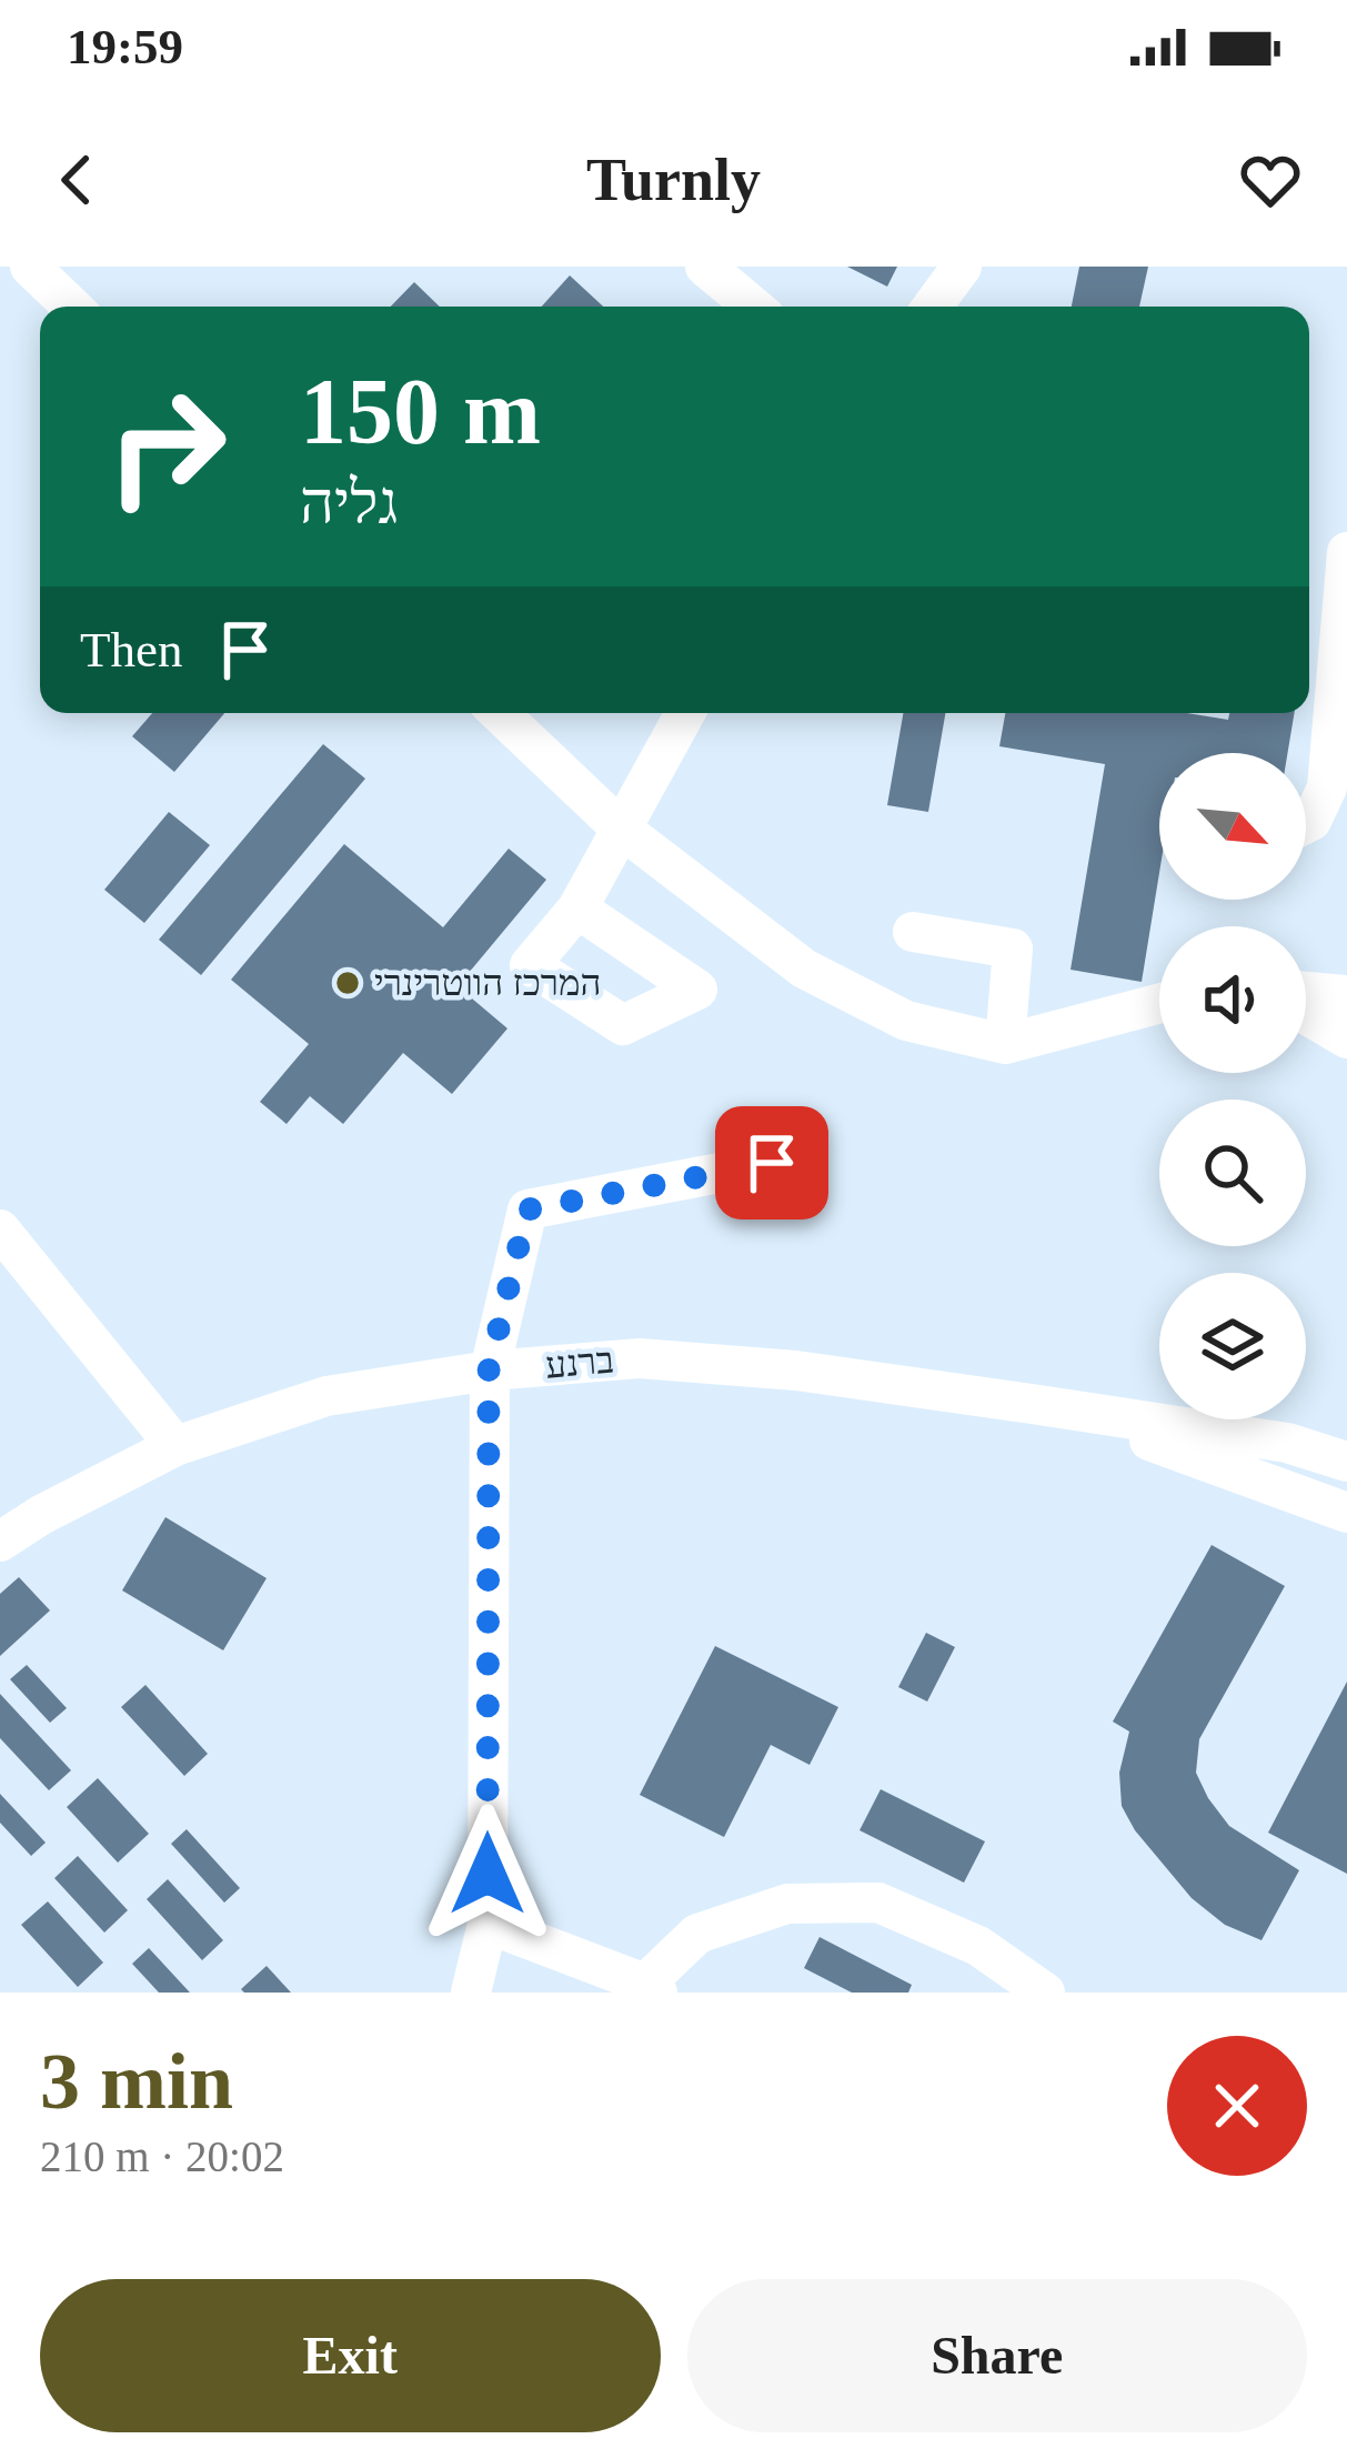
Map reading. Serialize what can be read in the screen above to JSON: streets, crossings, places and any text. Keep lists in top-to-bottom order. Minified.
{"streets":{"street":["ברנע"]},"places":["המרכז הווטרינרי"],"north":"bottom right","page":{"status":"19:59","header":"Turnly","turn":["150 m","גליה"],"then":"Then","heading":["3 min","210 m · 20:02"],"buttons":["Exit","Share"]}}
